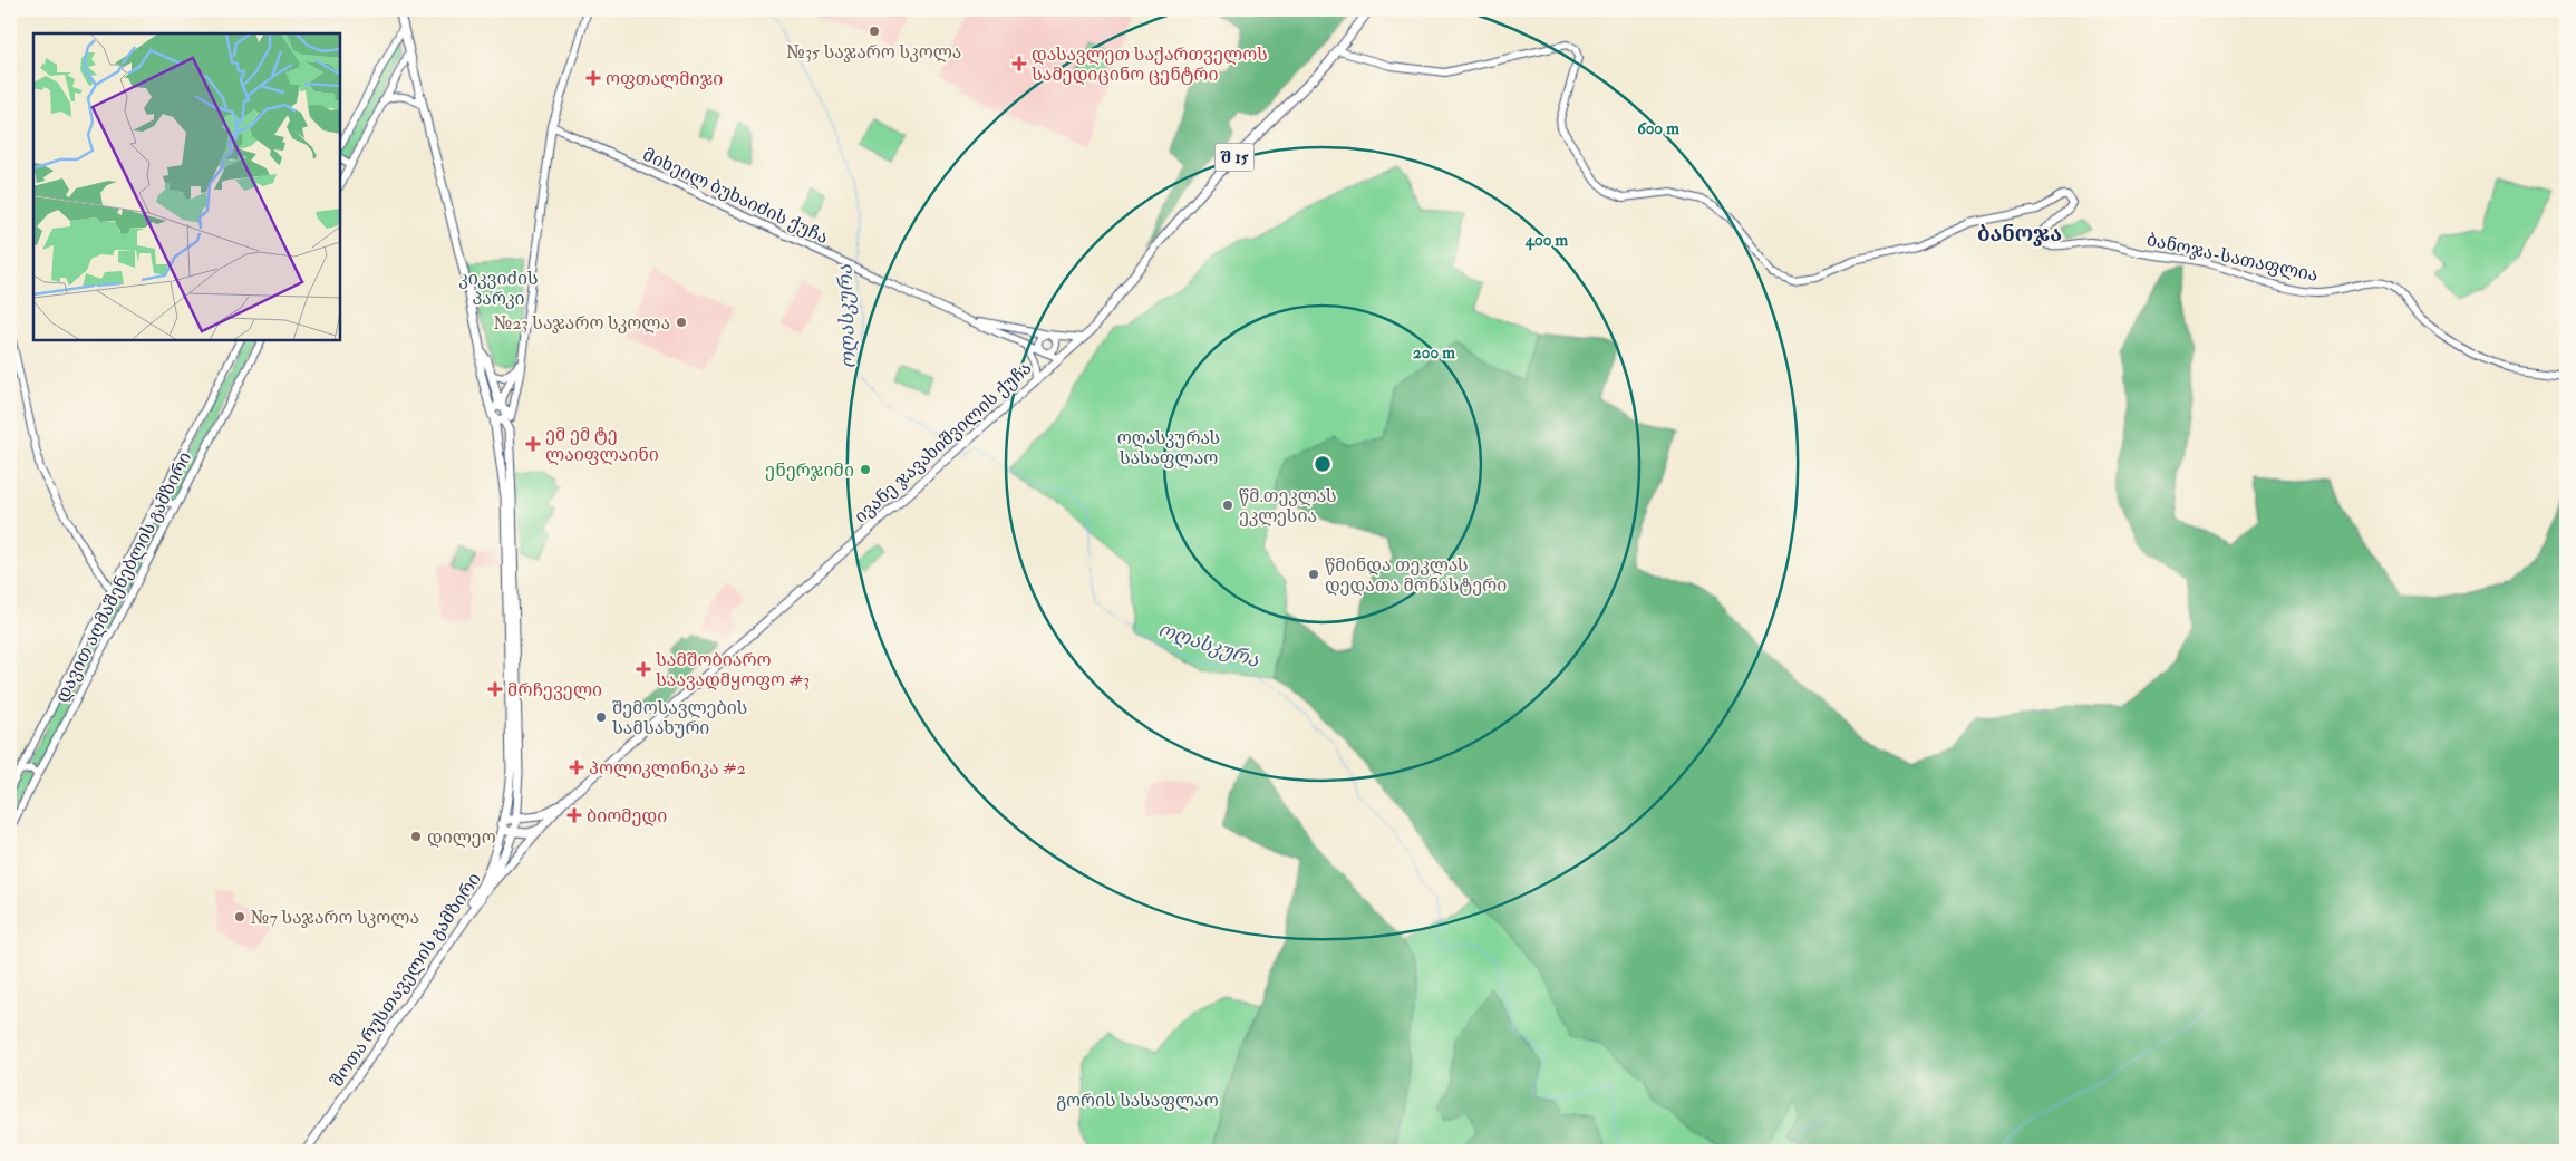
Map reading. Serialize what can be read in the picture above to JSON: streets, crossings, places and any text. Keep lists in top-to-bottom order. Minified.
{"streets":{"main road":["შ 15","ივანე ჯავახიშვილის ქუჩა","შოთა რუსთაველის გამზირი"],"street":["მიხეილ ბუხაიძის ქუჩა","ბანოჯა-სათაფლია","დავით აღმაშენებლის გამზირი"]},"crossings":[["შ 15","ბანოჯა-სათაფლია"],["შ 15","ივანე ჯავახიშვილის ქუჩა"],["მიხეილ ბუხაიძის ქუჩა","ივანე ჯავახიშვილის ქუჩა"],["ბანოჯა-სათაფლია","ივანე ჯავახიშვილის ქუჩა"],["ივანე ჯავახიშვილის ქუჩა","შოთა რუსთაველის გამზირი"]],"districts":["ბანოჯა"],"water":["ოღასკურა"],"parks":["კიკვიძის პარკი","ოღასკურას სასაფლაო","გორის სასაფლაო"],"places":{"other":["№35 საჯარო სკოლა","№23 საჯარო სკოლა","ენერჯიმი","წმ.თეკლას ეკლესია","წმინდა თეკლას დედათა მონასტერი","შემოსავლების სამსახური","დილეო","№7 საჯარო სკოლა"],"health":["დასავლეთ საქართველოს სამედიცინო ცენტრი","ოფთალმიჯი","ემ ემ ტე ლაიფლაინი","სამშობიარო საავადმყოფო #3","მრჩეველი","პოლიკლინიკა #2","ბიომედი"]},"rings":["600 m","400 m","200 m"]}
